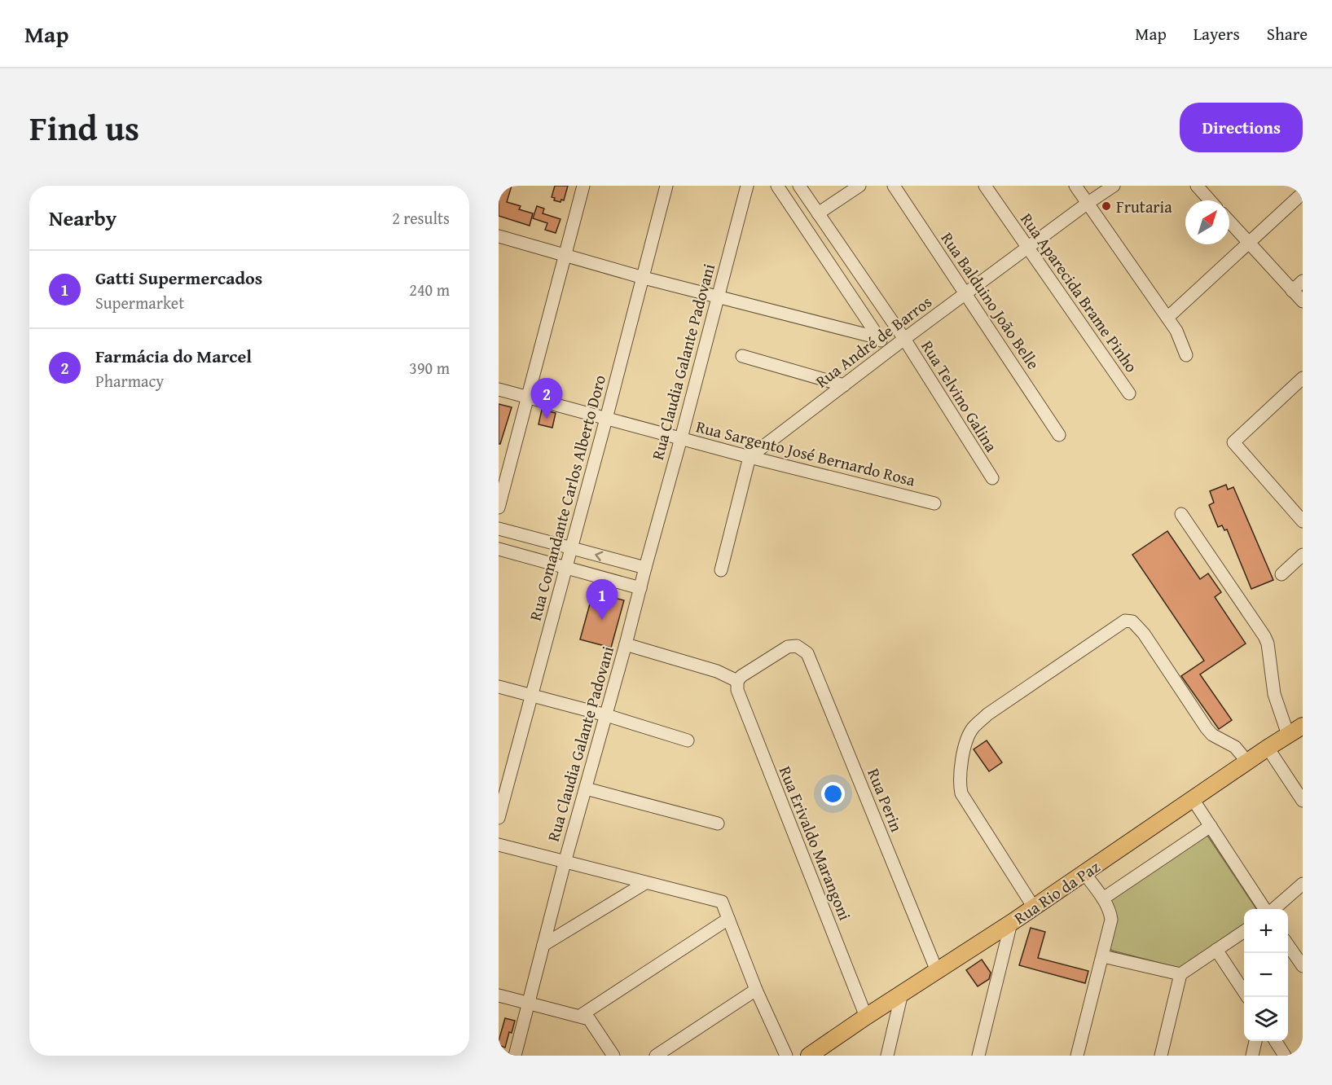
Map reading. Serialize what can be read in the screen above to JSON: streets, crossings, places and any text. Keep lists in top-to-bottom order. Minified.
{"streets":{"main road":["Rua Rio da Paz"],"street":["Rua Aparecida Brame Pinho","Rua Balduino João Belle","Rua André de Barros","Rua Claudia Galante Padovani","Rua Telvino Galina","Rua Sargento José Bernardo Rosa","Rua Comandante Carlos Alberto Doro","Rua Perin","Rua Erivaldo Marangoni"]},"crossings":[["Rua Aparecida Brame Pinho","Rua André de Barros"],["Rua Balduino João Belle","Rua André de Barros"],["Rua André de Barros","Rua Telvino Galina"],["Rua André de Barros","Rua Sargento José Bernardo Rosa"],["Rua Claudia Galante Padovani","Rua Sargento José Bernardo Rosa"],["Rua Sargento José Bernardo Rosa","Rua Comandante Carlos Alberto Doro"],["Rua Perin","Rua Erivaldo Marangoni"],["Rua Perin","Rua Rio da Paz"],["Rua Erivaldo Marangoni","Rua Rio da Paz"]],"places":["Frutaria"],"north":"top right","page":{"header":"Map","nav":["Map","Layers","Share"],"title":"Find us","buttons":"Directions","heading":["Nearby","2 results"],"list":[{"mark":"1","name":"Gatti Supermercados","note":"Supermarket","value":"240 m"},{"mark":"2","name":"Farmácia do Marcel","note":"Pharmacy","value":"390 m"}],"pins":["2","1"],"map_buttons":["+","−"]}}
